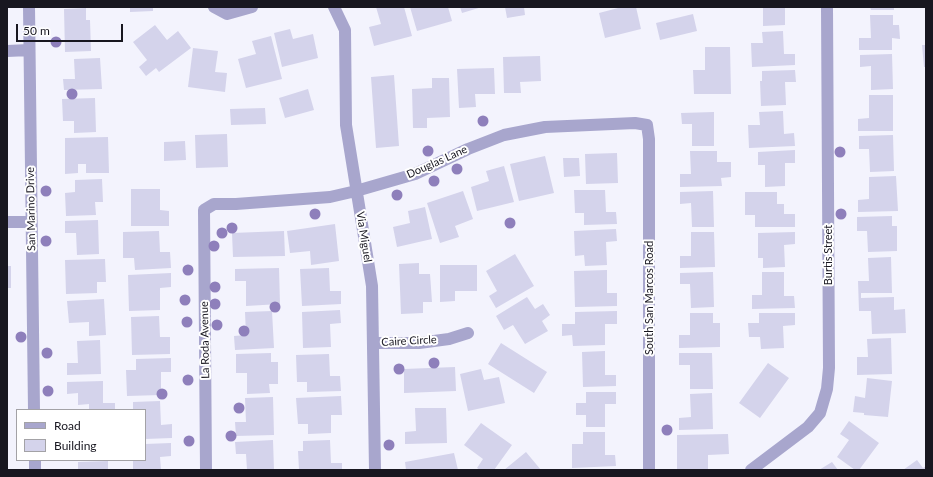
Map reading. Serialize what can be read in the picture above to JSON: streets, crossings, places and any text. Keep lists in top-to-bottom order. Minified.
{"streets":{"street":["Douglas Lane","San Marino Drive","Via Miguel","Burtis Street","South San Marcos Road","La Roda Avenue","Caire Circle"]},"crossings":[["Douglas Lane","Via Miguel"],["Douglas Lane","South San Marcos Road"],["Douglas Lane","La Roda Avenue"],["Via Miguel","Caire Circle"]],"legend":["Road","Building"],"scale_bar":"50 m"}
